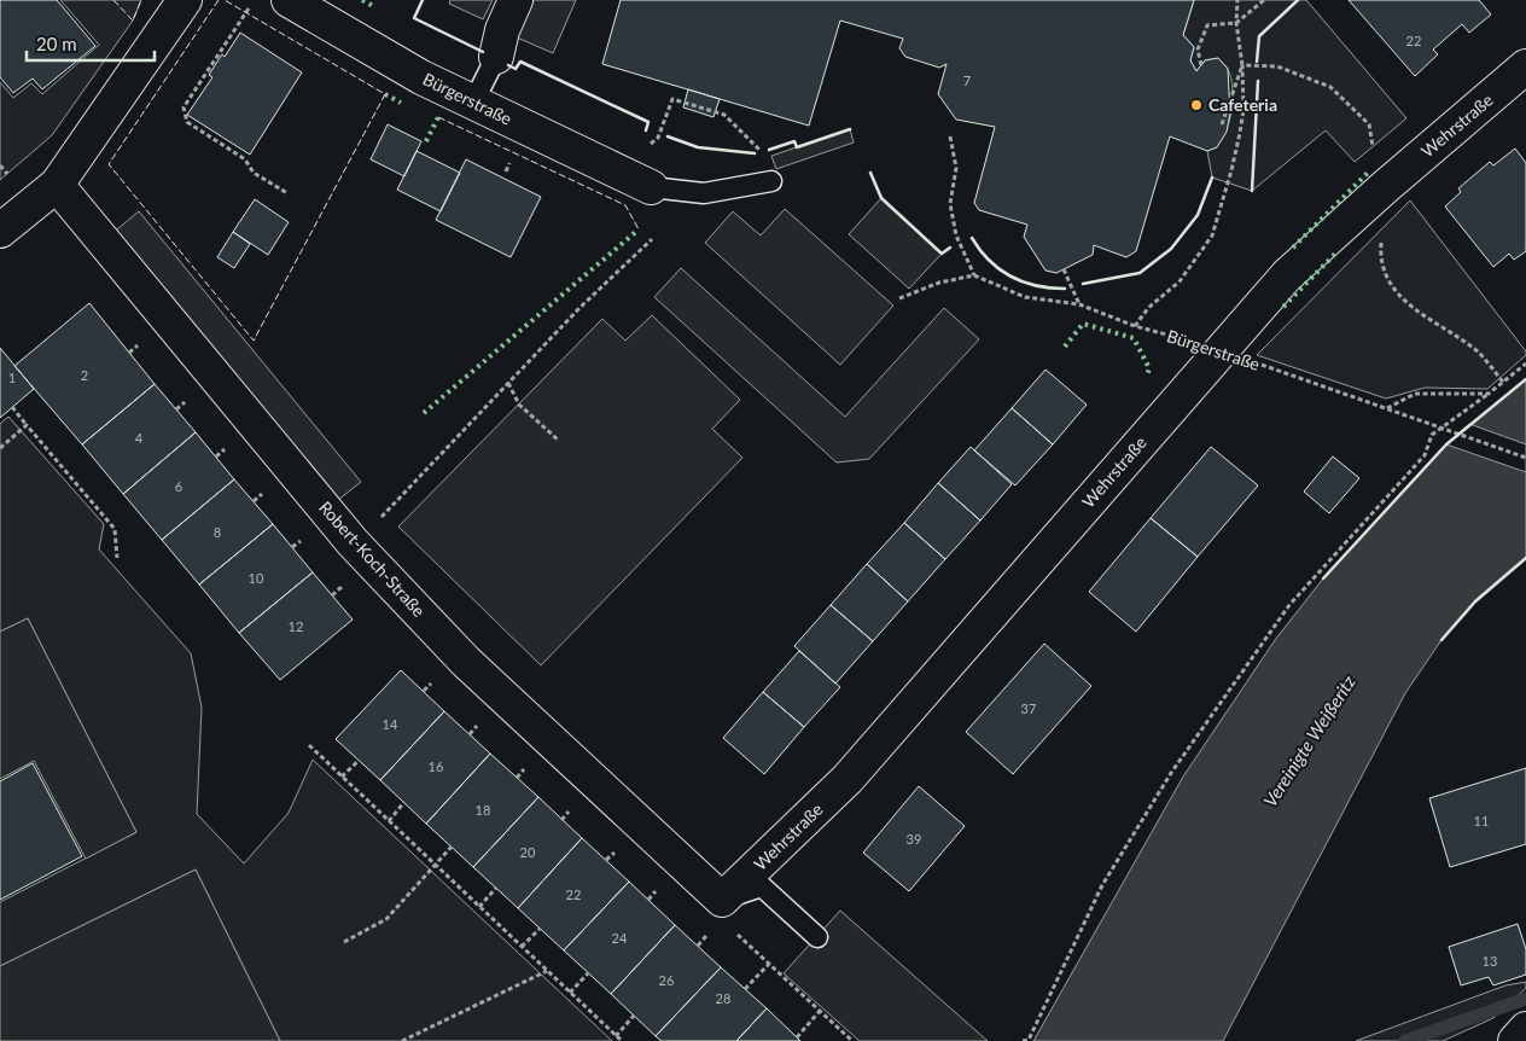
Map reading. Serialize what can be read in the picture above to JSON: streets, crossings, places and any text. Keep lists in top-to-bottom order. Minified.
{"streets":{"street":["Bürgerstraße","Wehrstraße","Robert-Koch-Straße"]},"crossings":[["Bürgerstraße","Wehrstraße"],["Wehrstraße","Robert-Koch-Straße"]],"water":["Vereinigte Weißeritz"],"places":["Cafeteria"],"house_numbers":["22","7","2","1","4","6","8","10","12","37","14","16","18","11","39","20","22","24","13","26","28"],"scale_bar":"20 m"}
